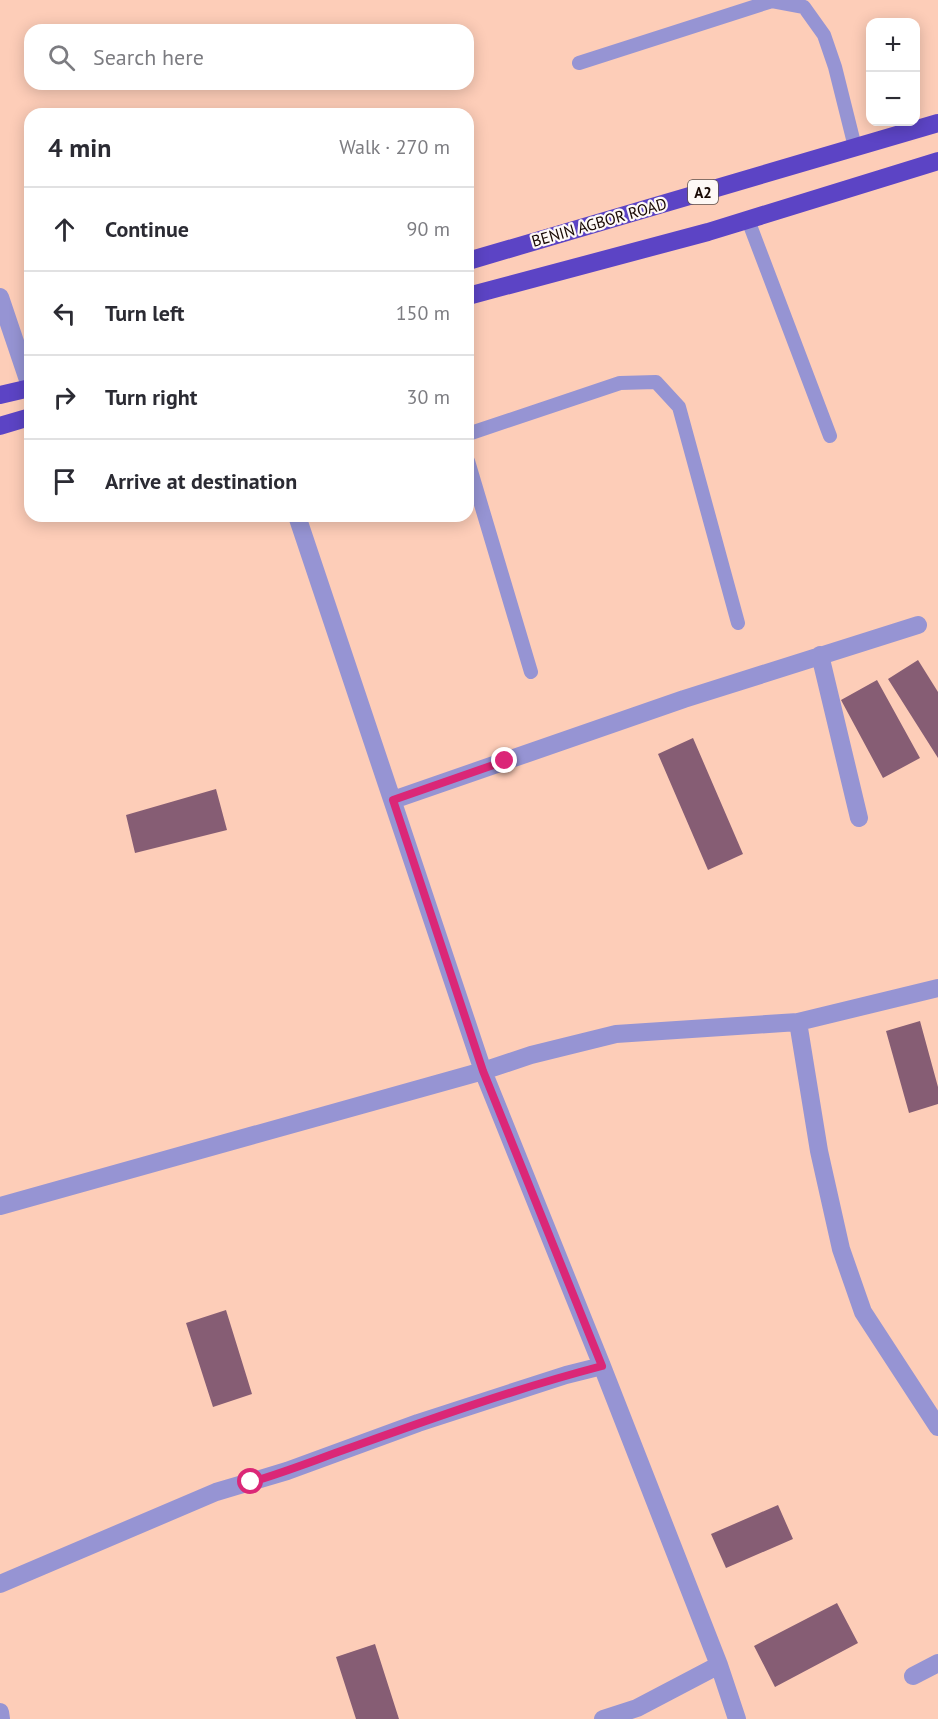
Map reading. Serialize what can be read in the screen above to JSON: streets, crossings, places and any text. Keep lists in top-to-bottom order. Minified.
{"streets":{"highway":["A2","BENIN AGBOR ROAD"]},"page":{"map_buttons":["+","−"],"search":"Search here","heading":["4 min","Walk · 270 m"],"list":[["Continue","90 m"],["Turn left","150 m"],["Turn right","30 m"],"Arrive at destination"]}}
